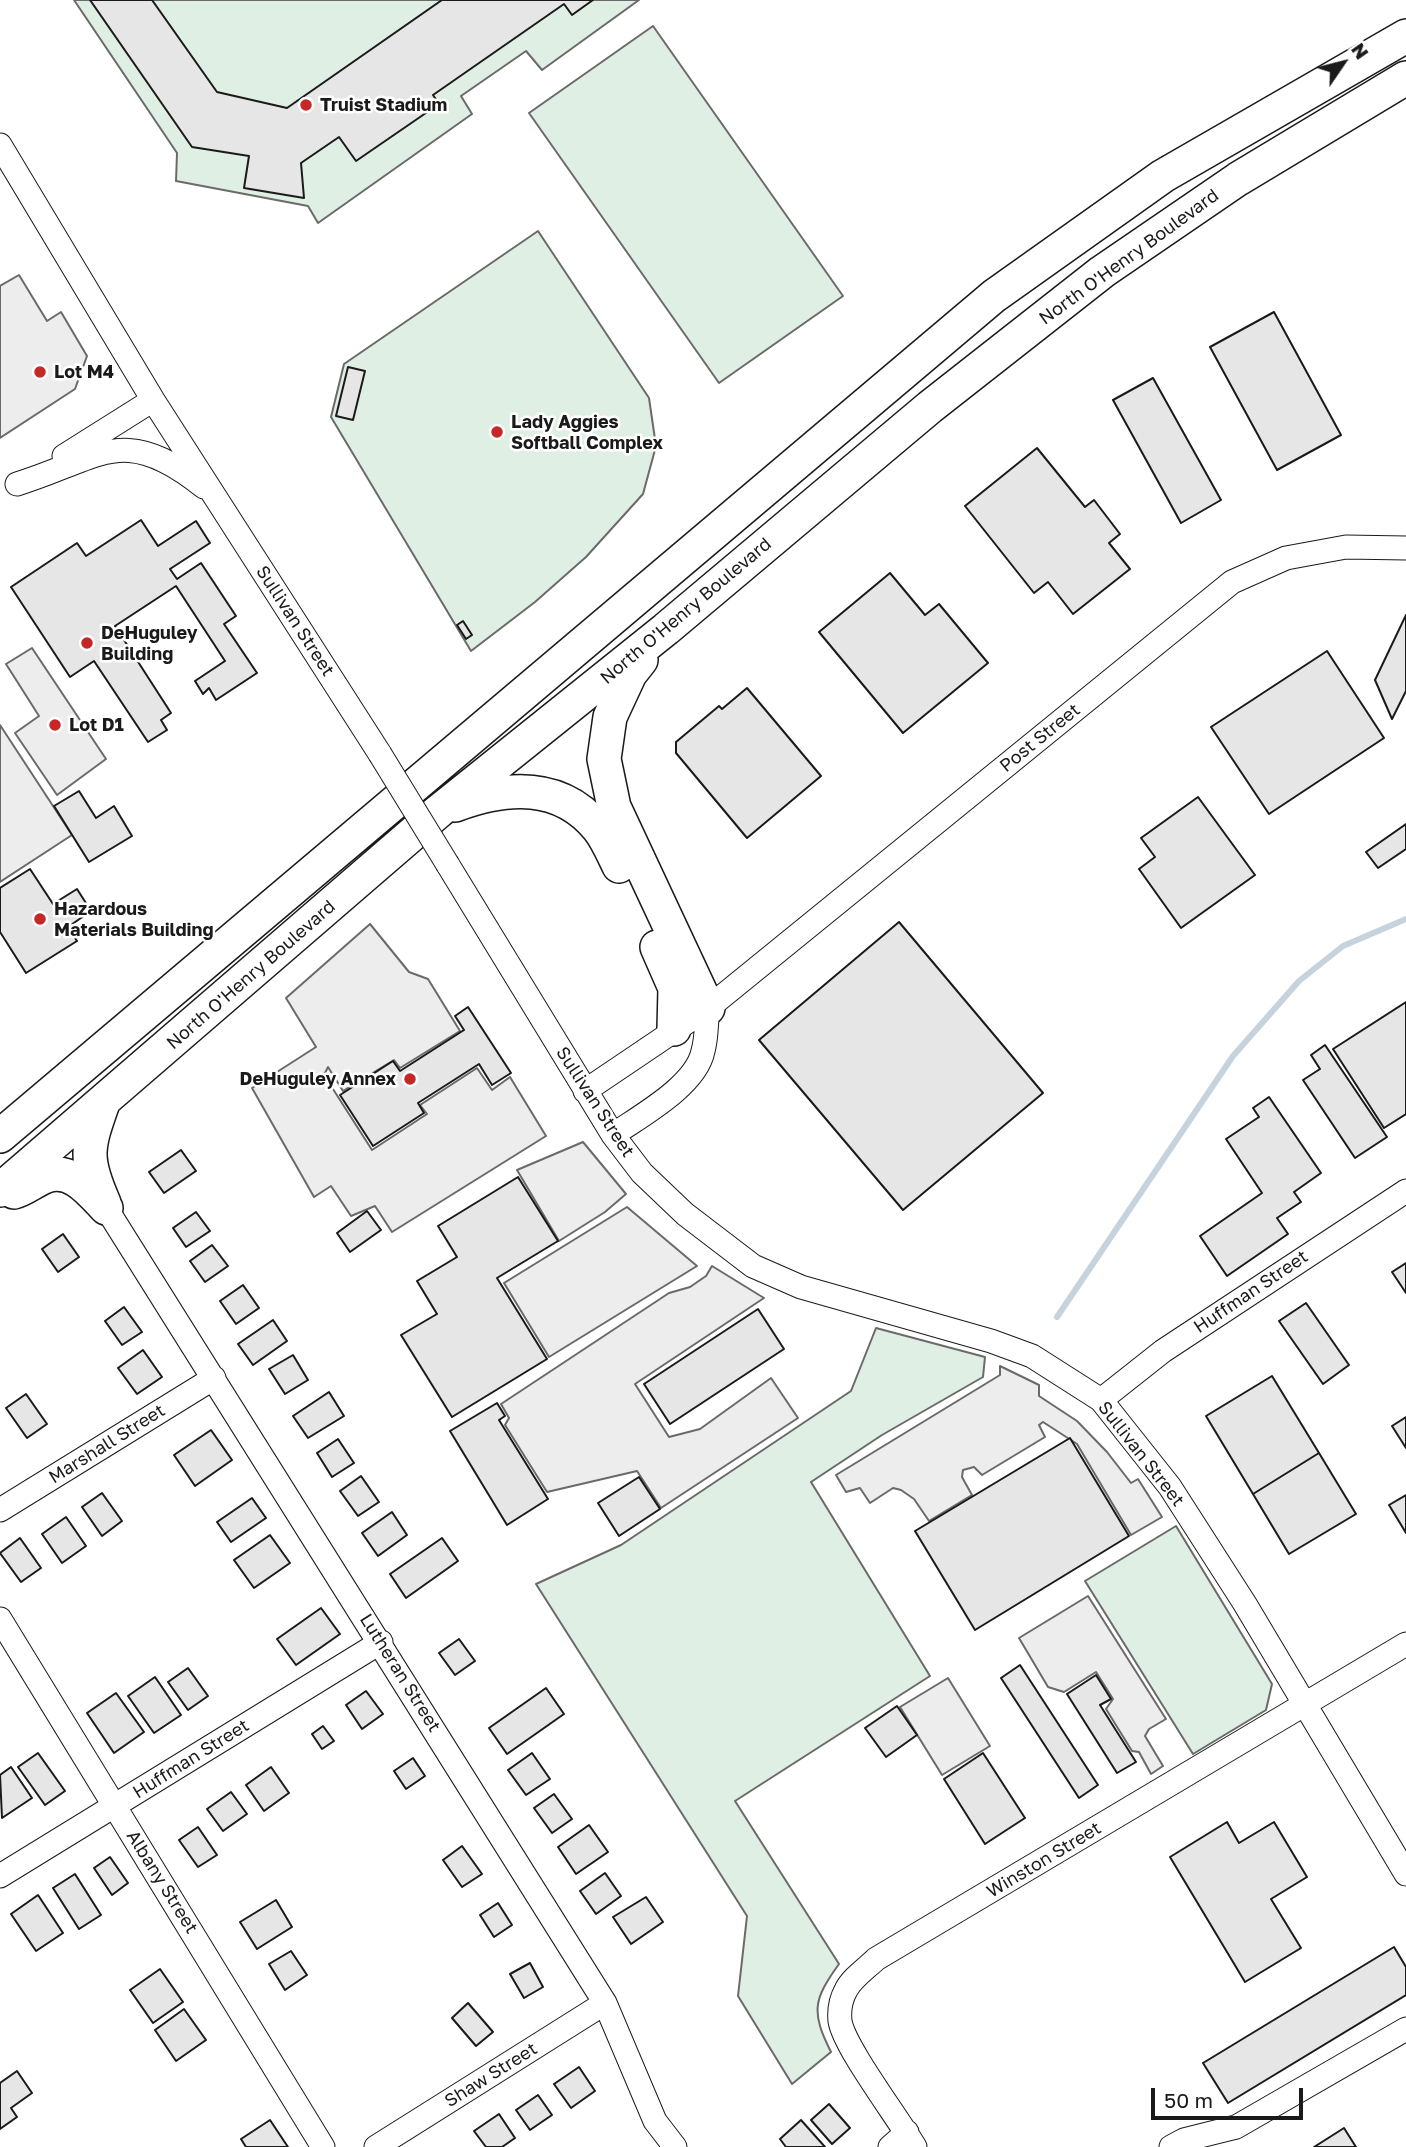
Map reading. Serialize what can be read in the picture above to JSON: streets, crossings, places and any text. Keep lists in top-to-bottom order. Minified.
{"streets":{"highway":["North O'Henry Boulevard"],"street":["Sullivan Street","Post Street","Huffman Street","Marshall Street","Lutheran Street","Winston Street","Albany Street","Shaw Street"]},"crossings":[["Sullivan Street","Post Street"],["Sullivan Street","Huffman Street"],["Sullivan Street","Winston Street"],["Huffman Street","Lutheran Street"],["Huffman Street","Albany Street"],["Marshall Street","Lutheran Street"],["Lutheran Street","Shaw Street"]],"places":["Truist Stadium","Lot M4","Lady Aggies Softball Complex","DeHuguley Building","Lot D1","Hazardous Materials Building","DeHuguley Annex"],"scale_bar":"50 m","north":"top right"}
